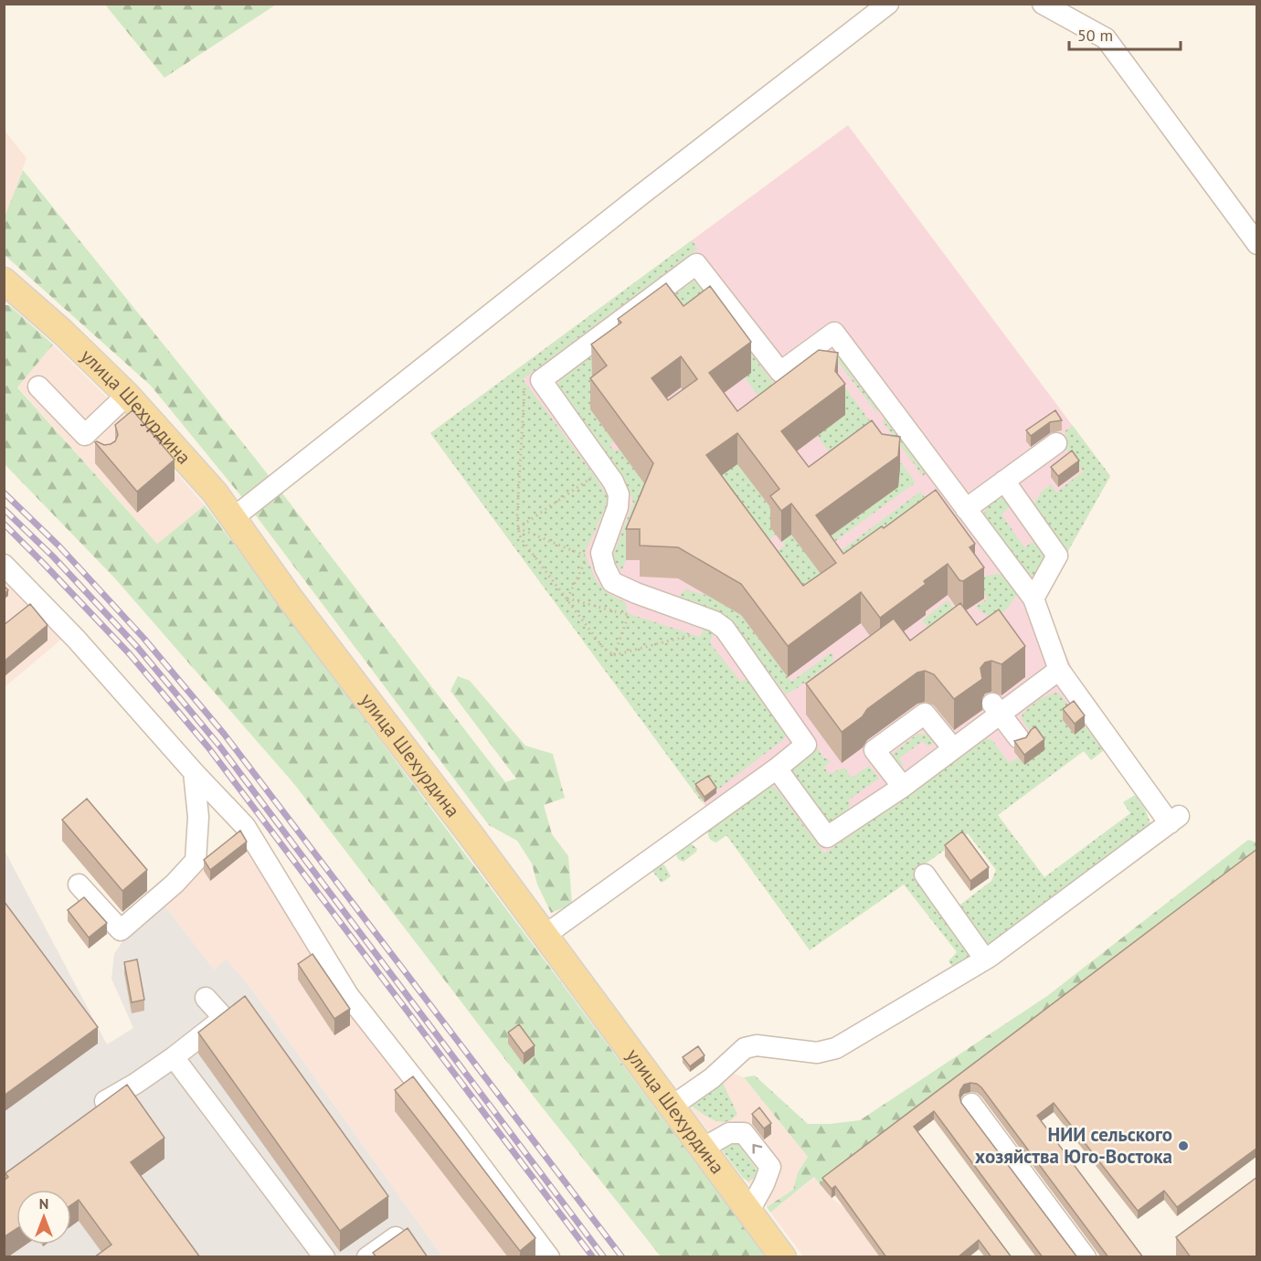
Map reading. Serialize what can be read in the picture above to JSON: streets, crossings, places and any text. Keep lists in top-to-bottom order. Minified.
{"streets":{"main road":["улица Шехурдина"]},"places":["НИИ сельского хозяйства Юго-Востока"],"scale_bar":"50 m","north":"top"}
